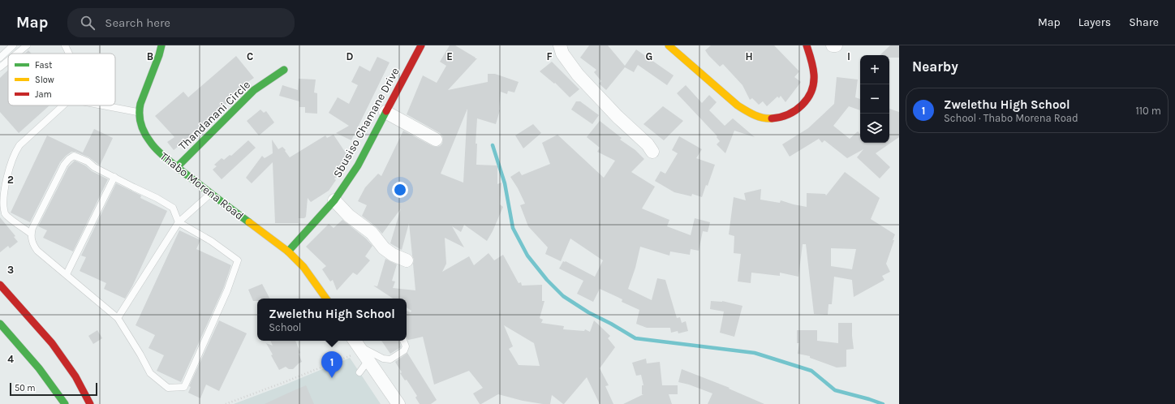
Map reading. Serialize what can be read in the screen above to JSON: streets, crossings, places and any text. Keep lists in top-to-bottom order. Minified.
{"streets":{"street":["Thandanani Circle","Sbusiso Chamane Drive","Thabo Morena Road"]},"crossings":[["Thandanani Circle","Thabo Morena Road"],["Sbusiso Chamane Drive","Thabo Morena Road"]],"legend":["Fast","Slow","Jam"],"scale_bar":"50 m","page":{"header":"Map","search":"Search here","nav":["Map","Layers","Share"],"heading":"Nearby","map_buttons":["+","−"],"list":[{"mark":"1","name":"Zwelethu High School","note":"School · Thabo Morena Road","value":"110 m"}],"popup":["Zwelethu High School","School"],"pins":"1","scale":"50 m"},"grid":{"columns":["B","C","D","E","F","G","H","I"],"rows":["2","3","4"]}}
